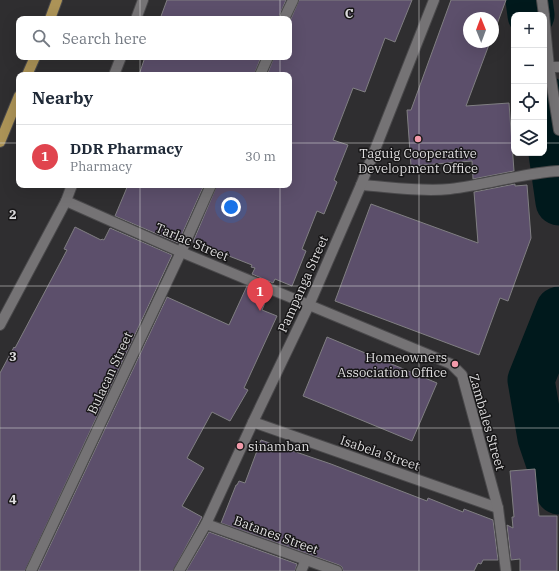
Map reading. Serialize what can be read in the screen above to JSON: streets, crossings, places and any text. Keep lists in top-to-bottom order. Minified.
{"streets":{"street":["Tarlac Street","Pampanga Street","Bulacan Street","Zambales Street","Isabela Street","Batanes Street"]},"crossings":[["Tarlac Street","Pampanga Street"],["Tarlac Street","Bulacan Street"],["Tarlac Street","Zambales Street"],["Pampanga Street","Zambales Street"],["Pampanga Street","Isabela Street"],["Pampanga Street","Batanes Street"],["Zambales Street","Isabela Street"]],"places":["Taguig Cooperative Development Office","Homeowners Association Office","sinamban"],"north":"top","page":{"map_buttons":["+","−"],"search":"Search here","heading":"Nearby","list":[{"mark":"1","name":"DDR Pharmacy","note":"Pharmacy","value":"30 m"}],"pins":"1"},"grid":{"columns":["C"],"rows":["2","3","4"]}}
